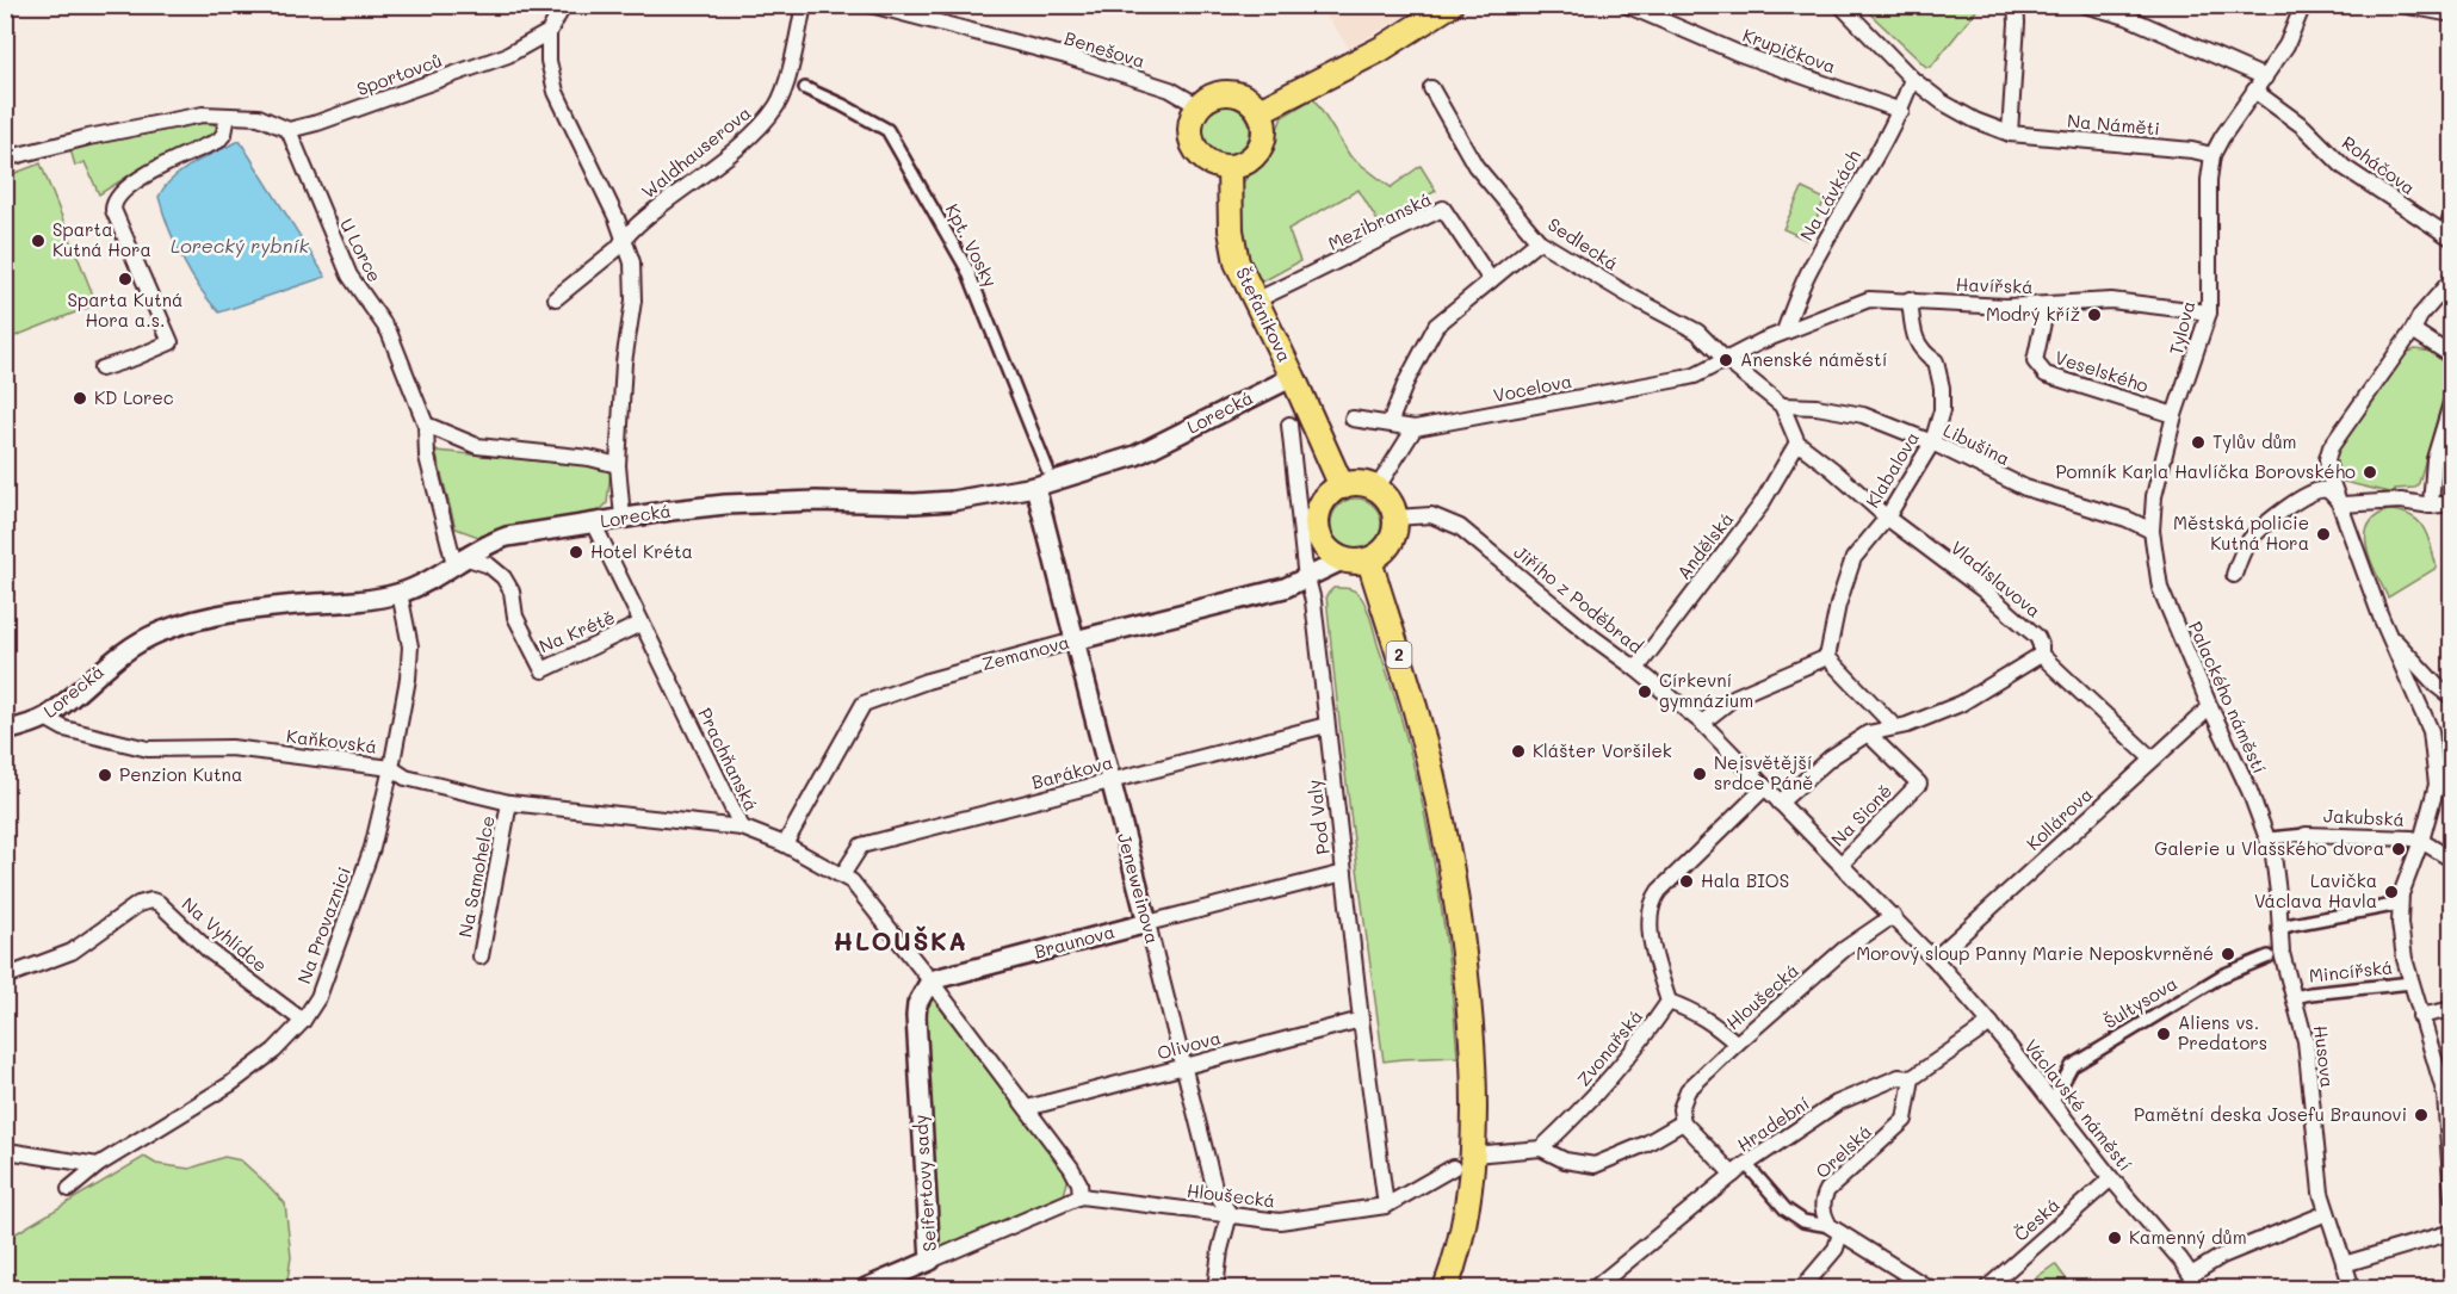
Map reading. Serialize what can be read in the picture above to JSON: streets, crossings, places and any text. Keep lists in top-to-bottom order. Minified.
{"streets":{"main road":["Štefánikova","2"],"street":["Benešova","Krupičkova","Sportovců","Na Náměti","Waldhauserova","Roháčova","Na Lávkách","Mezibranská","Sedlecká","Kpt. Vosky","U Lorce","Havířská","Tylova","Veselského","Vocelova","Lorecká","Libušina","Klabalova","Andělská","Vladislavova","Jiřího z Poděbrad","Na Krétě","Zemanova","Palackého náměstí","Kaňkovská","Prachňanská","Barákova","Na Sioně","Pod Valy","Jakubská","Kollárova","Na Samohelce","Jeneweinova","Na Provaznici","Na Vyhlídce","Braunova","Mincířská","Hloušecká","Šultysova","Olivova","Zvonařská","Husova","Václavské náměstí","Hradební","Orelská","Seifertovy sady","Česká"]},"crossings":[["Benešova","Štefánikova"],["Krupičkova","Na Lávkách"],["Sportovců","U Lorce"],["Na Náměti","Na Lávkách"],["Na Náměti","Tylova"],["Roháčova","Tylova"],["Na Lávkách","Havířská"],["Mezibranská","Štefánikova"],["Sedlecká","Vocelova"],["U Lorce","Lorecká"],["U Lorce","Na Krétě"],["Havířská","Tylova"],["Havířská","Veselského"],["Havířská","Klabalova"],["Štefánikova","Lorecká"],["Štefánikova","Jiřího z Poděbrad"],["Štefánikova","Zemanova"],["Štefánikova","2"],["Tylova","Veselského"],["Tylova","Libušina"],["Tylova","Palackého náměstí"],["Lorecká","Na Krétě"],["Lorecká","Kaňkovská"],["Lorecká","Prachňanská"],["Lorecká","Jeneweinova"],["Lorecká","Na Provaznici"],["Libušina","Klabalova"],["Klabalova","Vladislavova"],["Andělská","Vladislavova"],["Andělská","Jiřího z Poděbrad"],["Vladislavova","Kollárova"],["Jiřího z Poděbrad","Zemanova"],["Jiřího z Poděbrad","2"],["Jiřího z Poděbrad","Na Sioně"],["Jiřího z Poděbrad","Kollárova"],["Jiřího z Poděbrad","Hloušecká"],["Jiřího z Poděbrad","Václavské náměstí"],["Na Krétě","Prachňanská"],["Zemanova","2"],["Zemanova","Prachňanská"],["Zemanova","Pod Valy"],["Zemanova","Jeneweinova"],["Palackého náměstí","Jakubská"],["Palackého náměstí","Kollárova"],["Palackého náměstí","Husova"],["Kaňkovská","Prachňanská"],["Kaňkovská","Na Samohelce"],["Kaňkovská","Na Provaznici"],["Prachňanská","Barákova"],["Prachňanská","Braunova"],["Prachňanská","Seifertovy sady"],["Barákova","Pod Valy"],["Barákova","Jeneweinova"],["Pod Valy","Braunova"],["Pod Valy","Hloušecká"],["Pod Valy","Olivova"],["Jakubská","Husova"],["Kollárova","Václavské náměstí"],["Jeneweinova","Braunova"],["Jeneweinova","Hloušecká"],["Jeneweinova","Olivova"],["Na Provaznici","Na Vyhlídce"],["Braunova","Seifertovy sady"],["Mincířská","Husova"],["Hloušecká","Seifertovy sady"],["Šultysova","Václavské náměstí"],["Václavské náměstí","Hradební"],["Václavské náměstí","Česká"],["Hradební","Orelská"]],"districts":["HLOUŠKA"],"water":["Lorecký rybník"],"places":["Sparta Kutná Hora","Sparta Kutná Hora a.s.","Modrý kříž","Anenské náměstí","KD Lorec","Tylův dům","Pomník Karla Havlíčka Borovského","Městská policie Kutná Hora","Hotel Kréta","Církevní gymnázium","Klášter Voršilek","Nejsvětější srdce Páně","Penzion Kutna","Galerie u Vlašského dvora","Hala BIOS","Lavička Václava Havla","Morový sloup Panny Marie Neposkvrněné","Aliens vs. Predators","Pamětní deska Josefu Braunovi","Kamenný dům"]}
